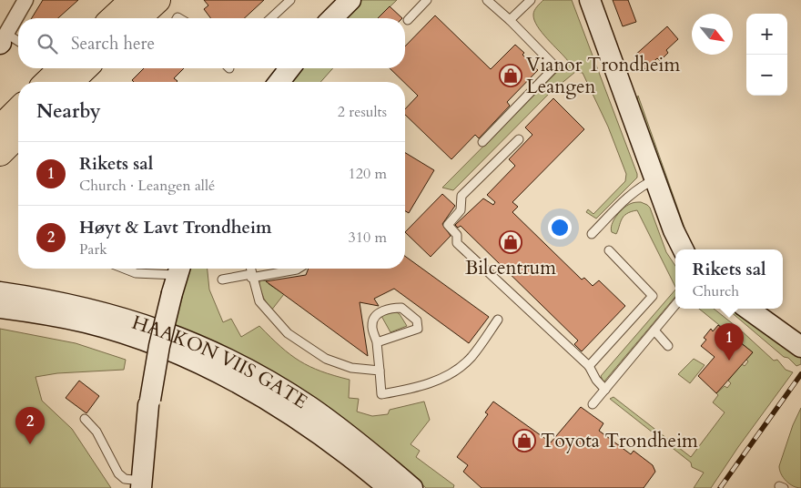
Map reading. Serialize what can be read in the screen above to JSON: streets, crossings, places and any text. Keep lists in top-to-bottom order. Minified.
{"streets":{"main road":["HAAKON VIIS GATE"]},"places":{"shop":["Vianor Trondheim Leangen","Bilcentrum","Toyota Trondheim"]},"north":"bottom right","page":{"map_buttons":["+","−"],"search":"Search here","heading":["Nearby","2 results"],"list":[{"mark":"1","name":"Rikets sal","note":"Church · Leangen allé","value":"120 m"},{"mark":"2","name":"Høyt & Lavt Trondheim","note":"Park","value":"310 m"}],"popup":["Rikets sal","Church"],"pins":["1","2"]}}
